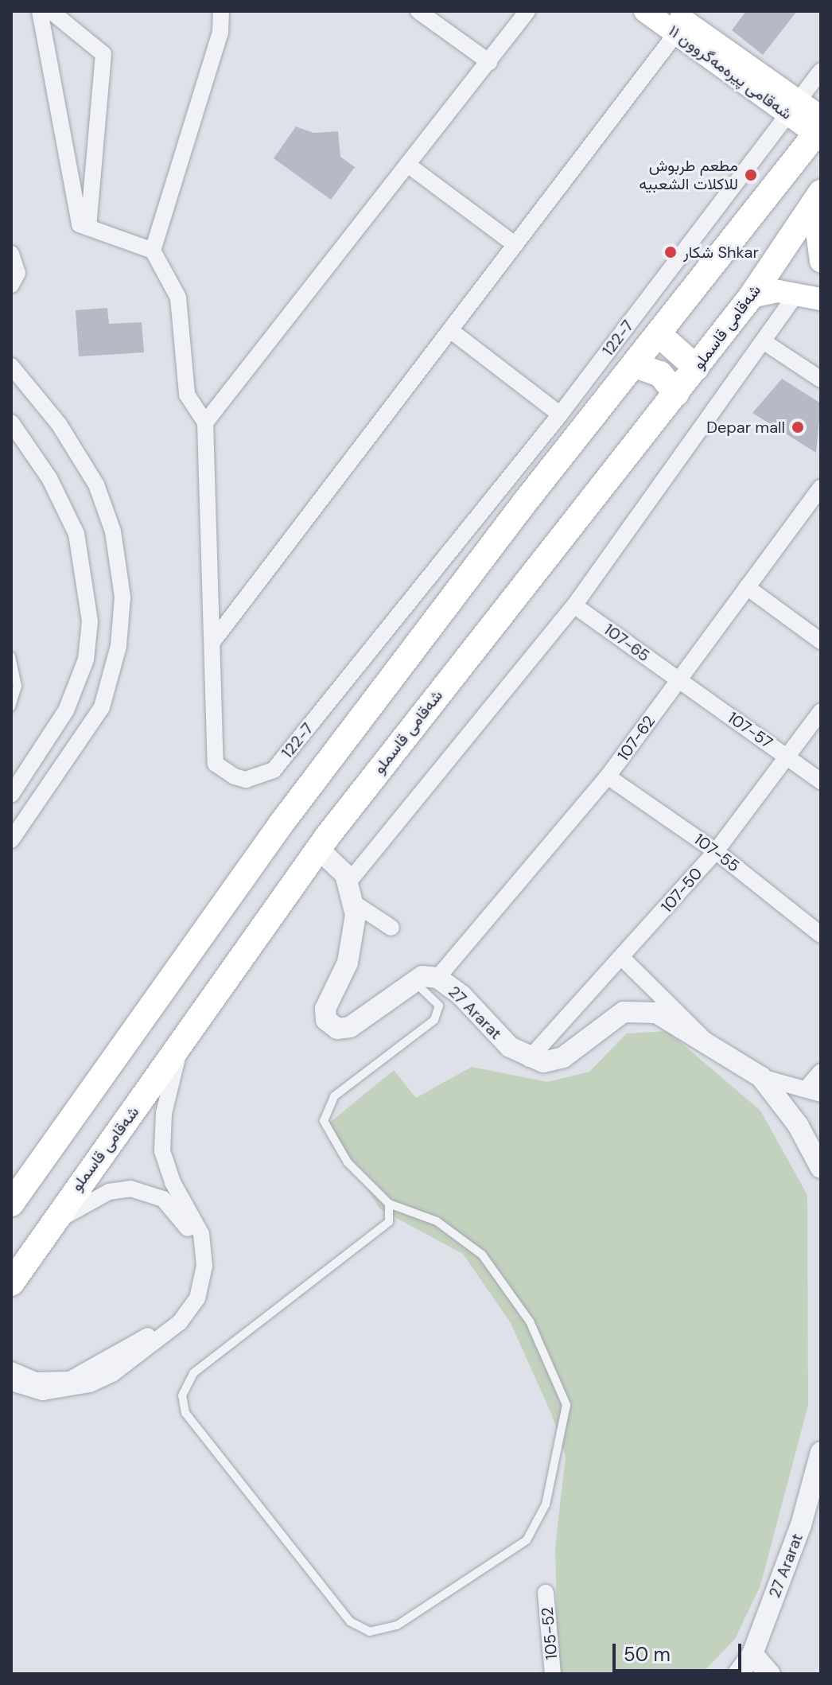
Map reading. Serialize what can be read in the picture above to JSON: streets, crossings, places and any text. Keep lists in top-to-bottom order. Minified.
{"streets":{"main road":["شەقامی پیرەمەگروون ١١","شەقامی قاسملو"],"street":["122-7","107-65","107-57","107-62","107-55","107-50","27 Ararat","105-52"]},"crossings":[["شەقامی پیرەمەگروون ١١","122-7"],["107-65","107-57"],["107-65","107-62"],["107-57","107-62"],["107-57","107-50"],["107-62","107-55"],["107-62","27 Ararat"],["107-55","107-50"],["107-50","27 Ararat"]],"places":["مطعم طربوش للاكلات الشعبيه","شکار Shkar","Depar mall"],"scale_bar":"50 m"}
